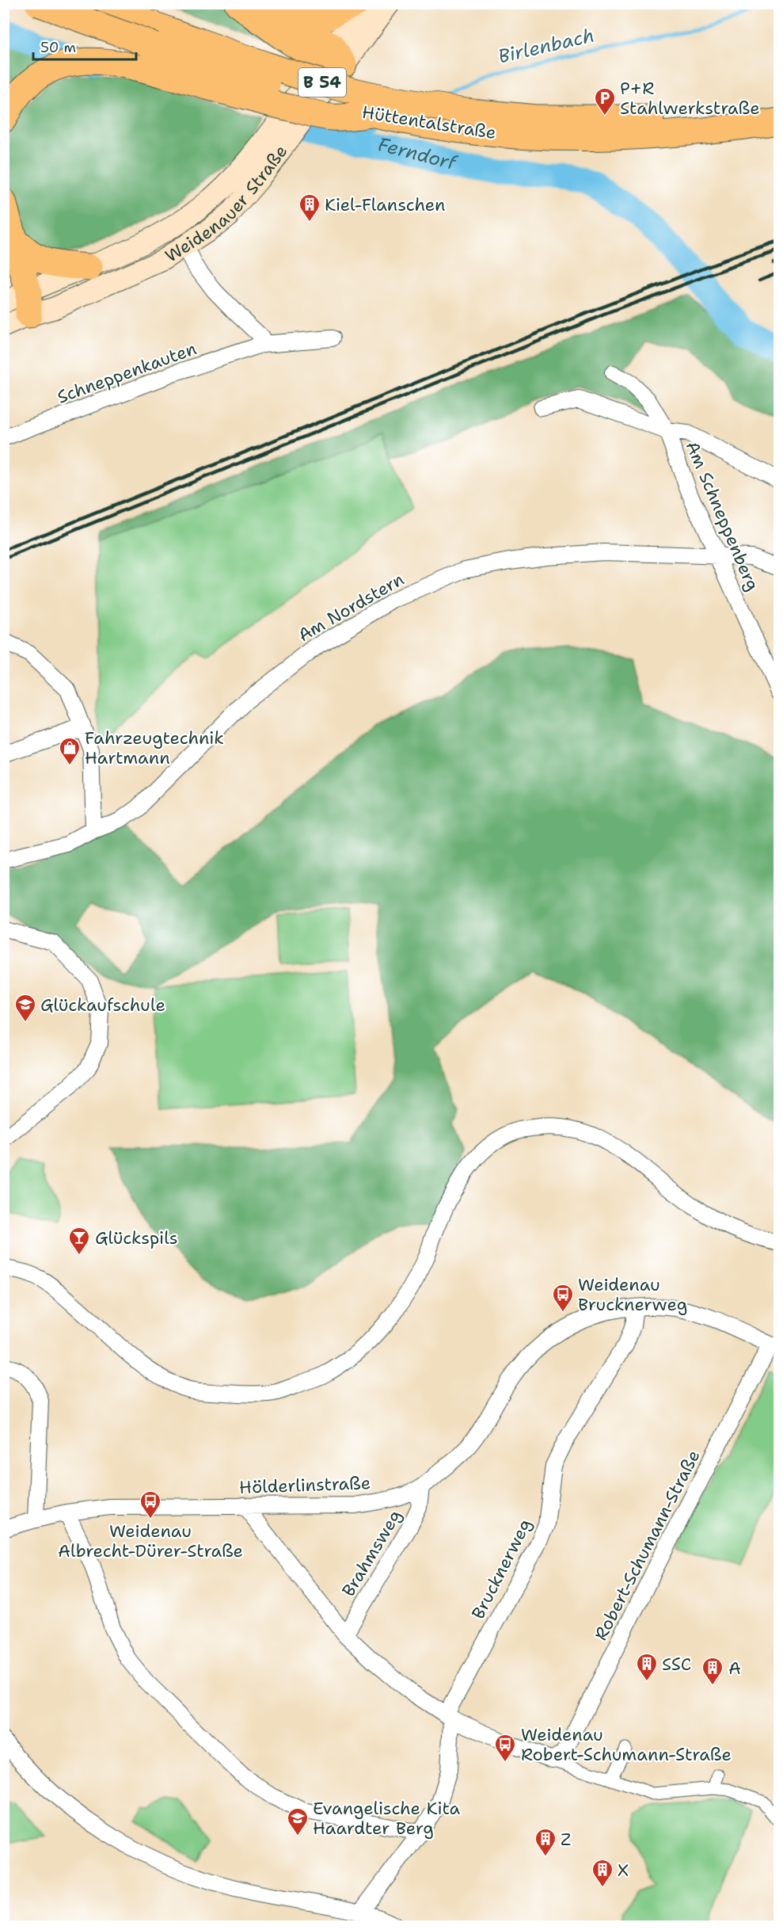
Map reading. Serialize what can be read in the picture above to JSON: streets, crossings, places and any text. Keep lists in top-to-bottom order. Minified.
{"streets":{"highway":["B 54","Hüttentalstraße"],"main road":["Weidenauer Straße"],"street":["Schneppenkauten","Am Schneppenberg","Am Nordstern","Hölderlinstraße","Robert-Schumann-Straße","Brahmsweg","Brucknerweg"]},"crossings":[["Am Schneppenberg","Am Nordstern"],["Hölderlinstraße","Robert-Schumann-Straße"],["Hölderlinstraße","Brahmsweg"],["Hölderlinstraße","Brucknerweg"]],"water":["Birlenbach","Ferndorf"],"places":{"parking":["P+R Stahlwerkstraße"],"building":["Kiel-Flanschen","SSC","A","Z","X"],"shop":["Fahrzeugtechnik Hartmann"],"school or university":["Glückaufschule","Evangelische Kita Haardter Berg"],"bar":["Glückspils"],"bus stop":["Weidenau Brucknerweg","Weidenau Albrecht-Dürer-Straße","Weidenau Robert-Schumann-Straße"]},"scale_bar":"50 m"}
